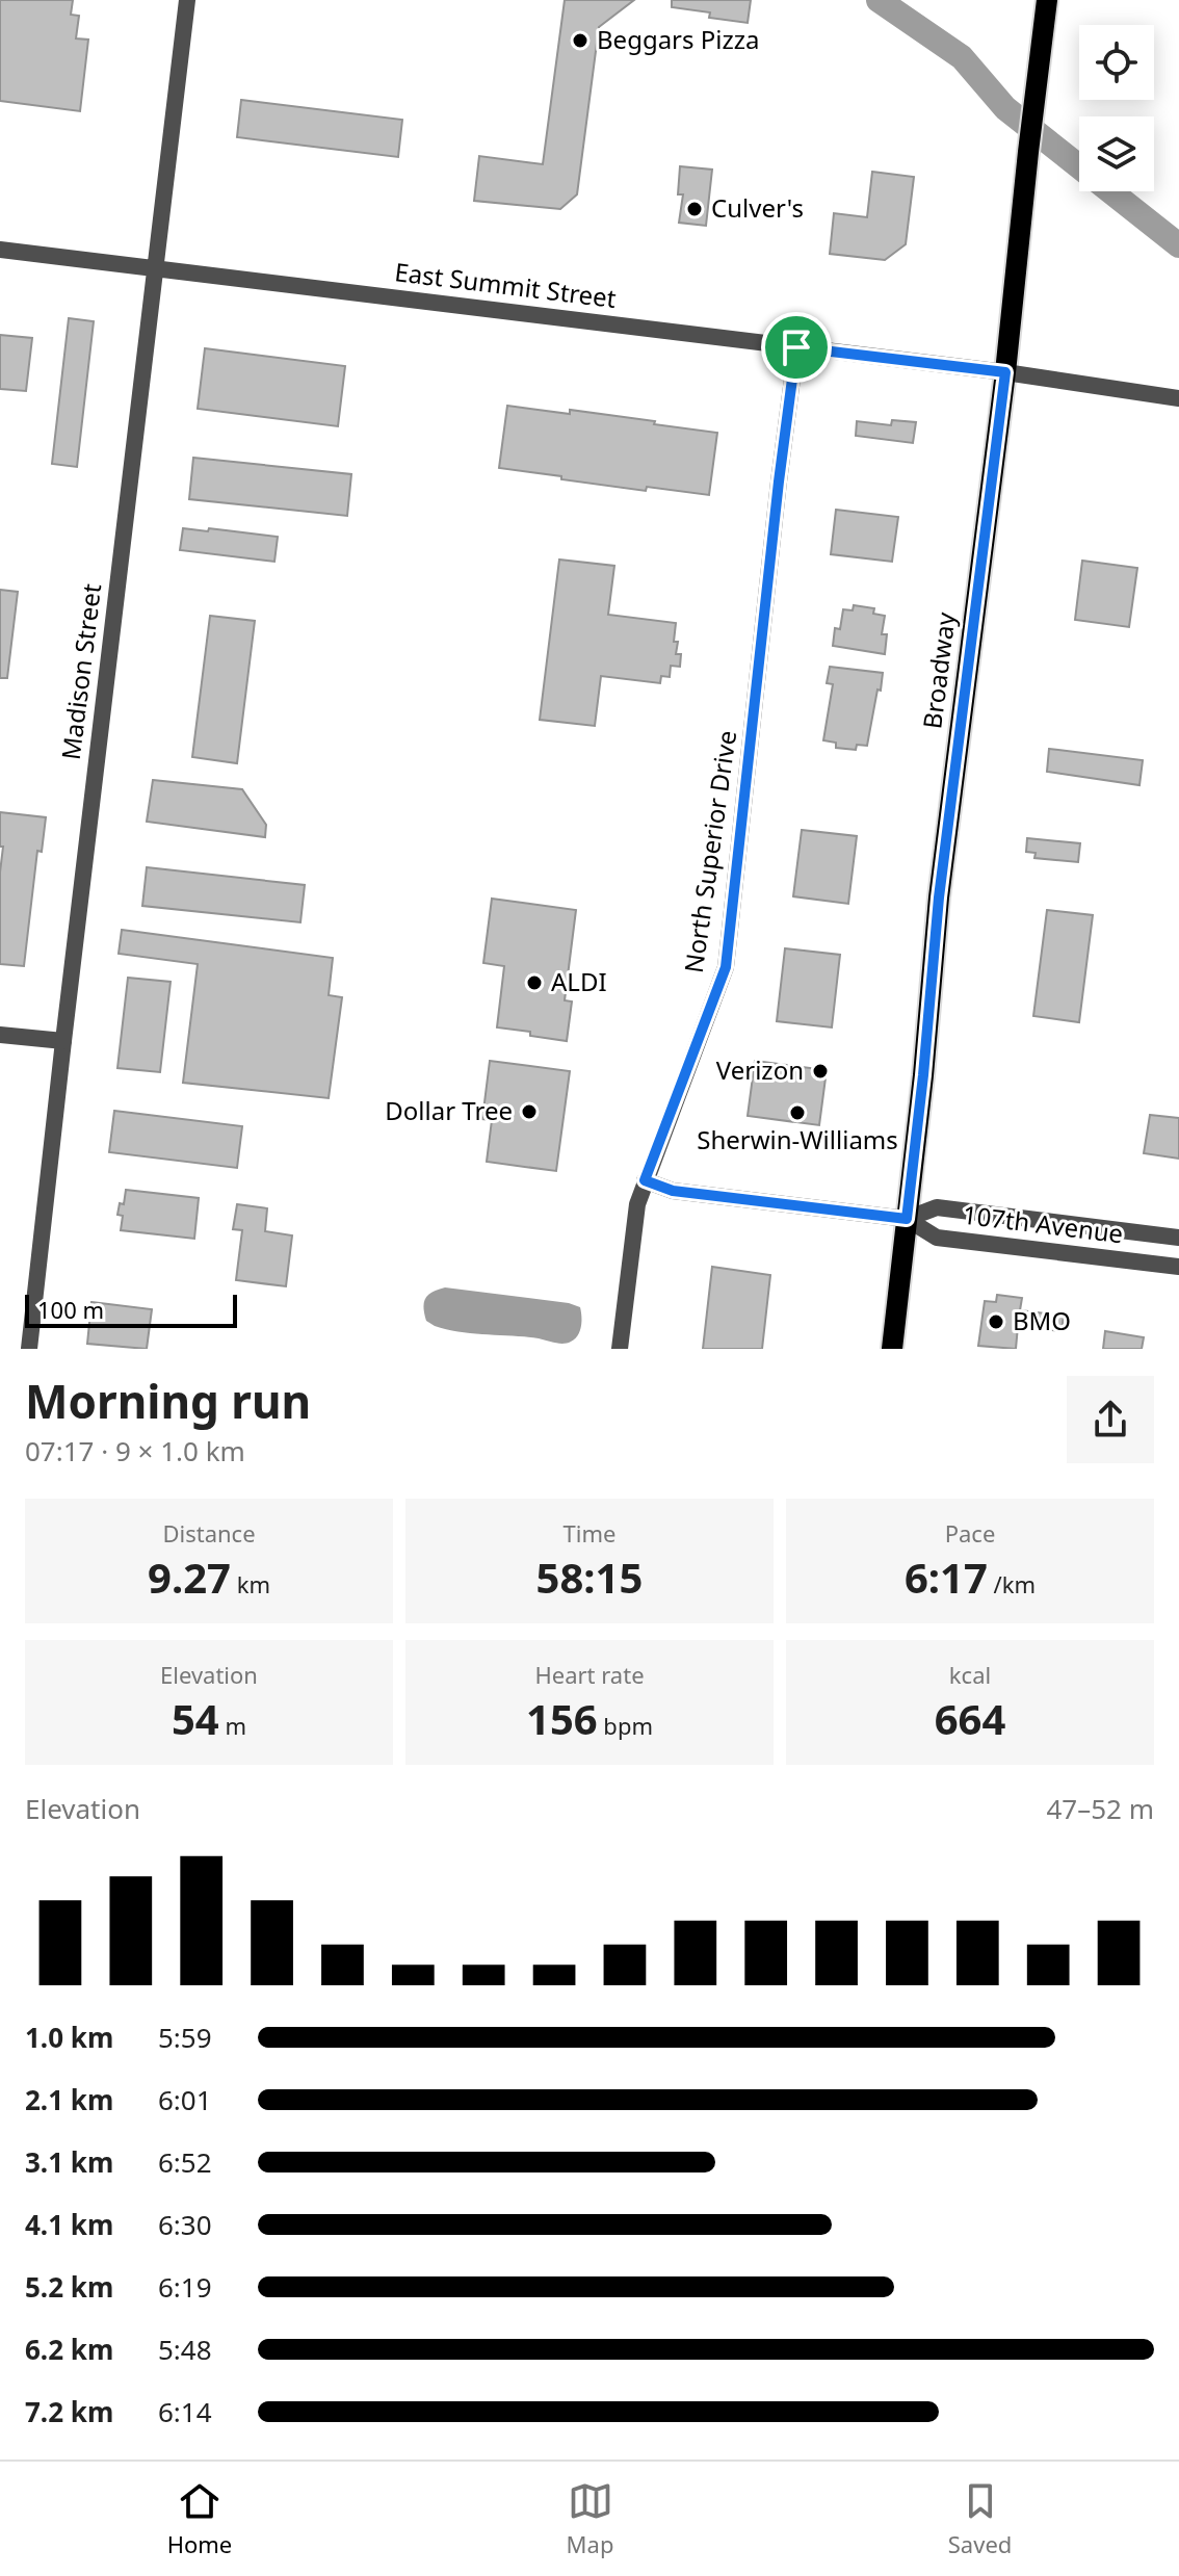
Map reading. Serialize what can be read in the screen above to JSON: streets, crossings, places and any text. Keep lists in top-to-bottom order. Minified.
{"streets":{"main road":["Broadway"],"street":["East Summit Street","Madison Street","North Superior Drive","107th Avenue"]},"crossings":[["East Summit Street","Broadway"],["East Summit Street","Madison Street"],["East Summit Street","North Superior Drive"],["Broadway","107th Avenue"],["North Superior Drive","107th Avenue"]],"places":["Beggars Pizza","Culver's","ALDI","Verizon","Dollar Tree","Sherwin-Williams","BMO"],"scale_bar":"100 m","page":{"scale":"100 m","heading":["Morning run","07:17 · 9 × 1.0 km"],"stats":[["Distance","9.27 km"],["Time","58:15"],["Pace","6:17 /km"],["Elevation","54 m"],["Heart rate","156 bpm"],["kcal","664"]],"chart":["Elevation","47–52 m"],"list":[{"name":"1.0 km","note":"5:59"},{"name":"2.1 km","note":"6:01"},{"name":"3.1 km","note":"6:52"},{"name":"4.1 km","note":"6:30"},{"name":"5.2 km","note":"6:19"},{"name":"6.2 km","note":"5:48"},{"name":"7.2 km","note":"6:14"}],"tabs":["Home","Map","Saved"]}}
